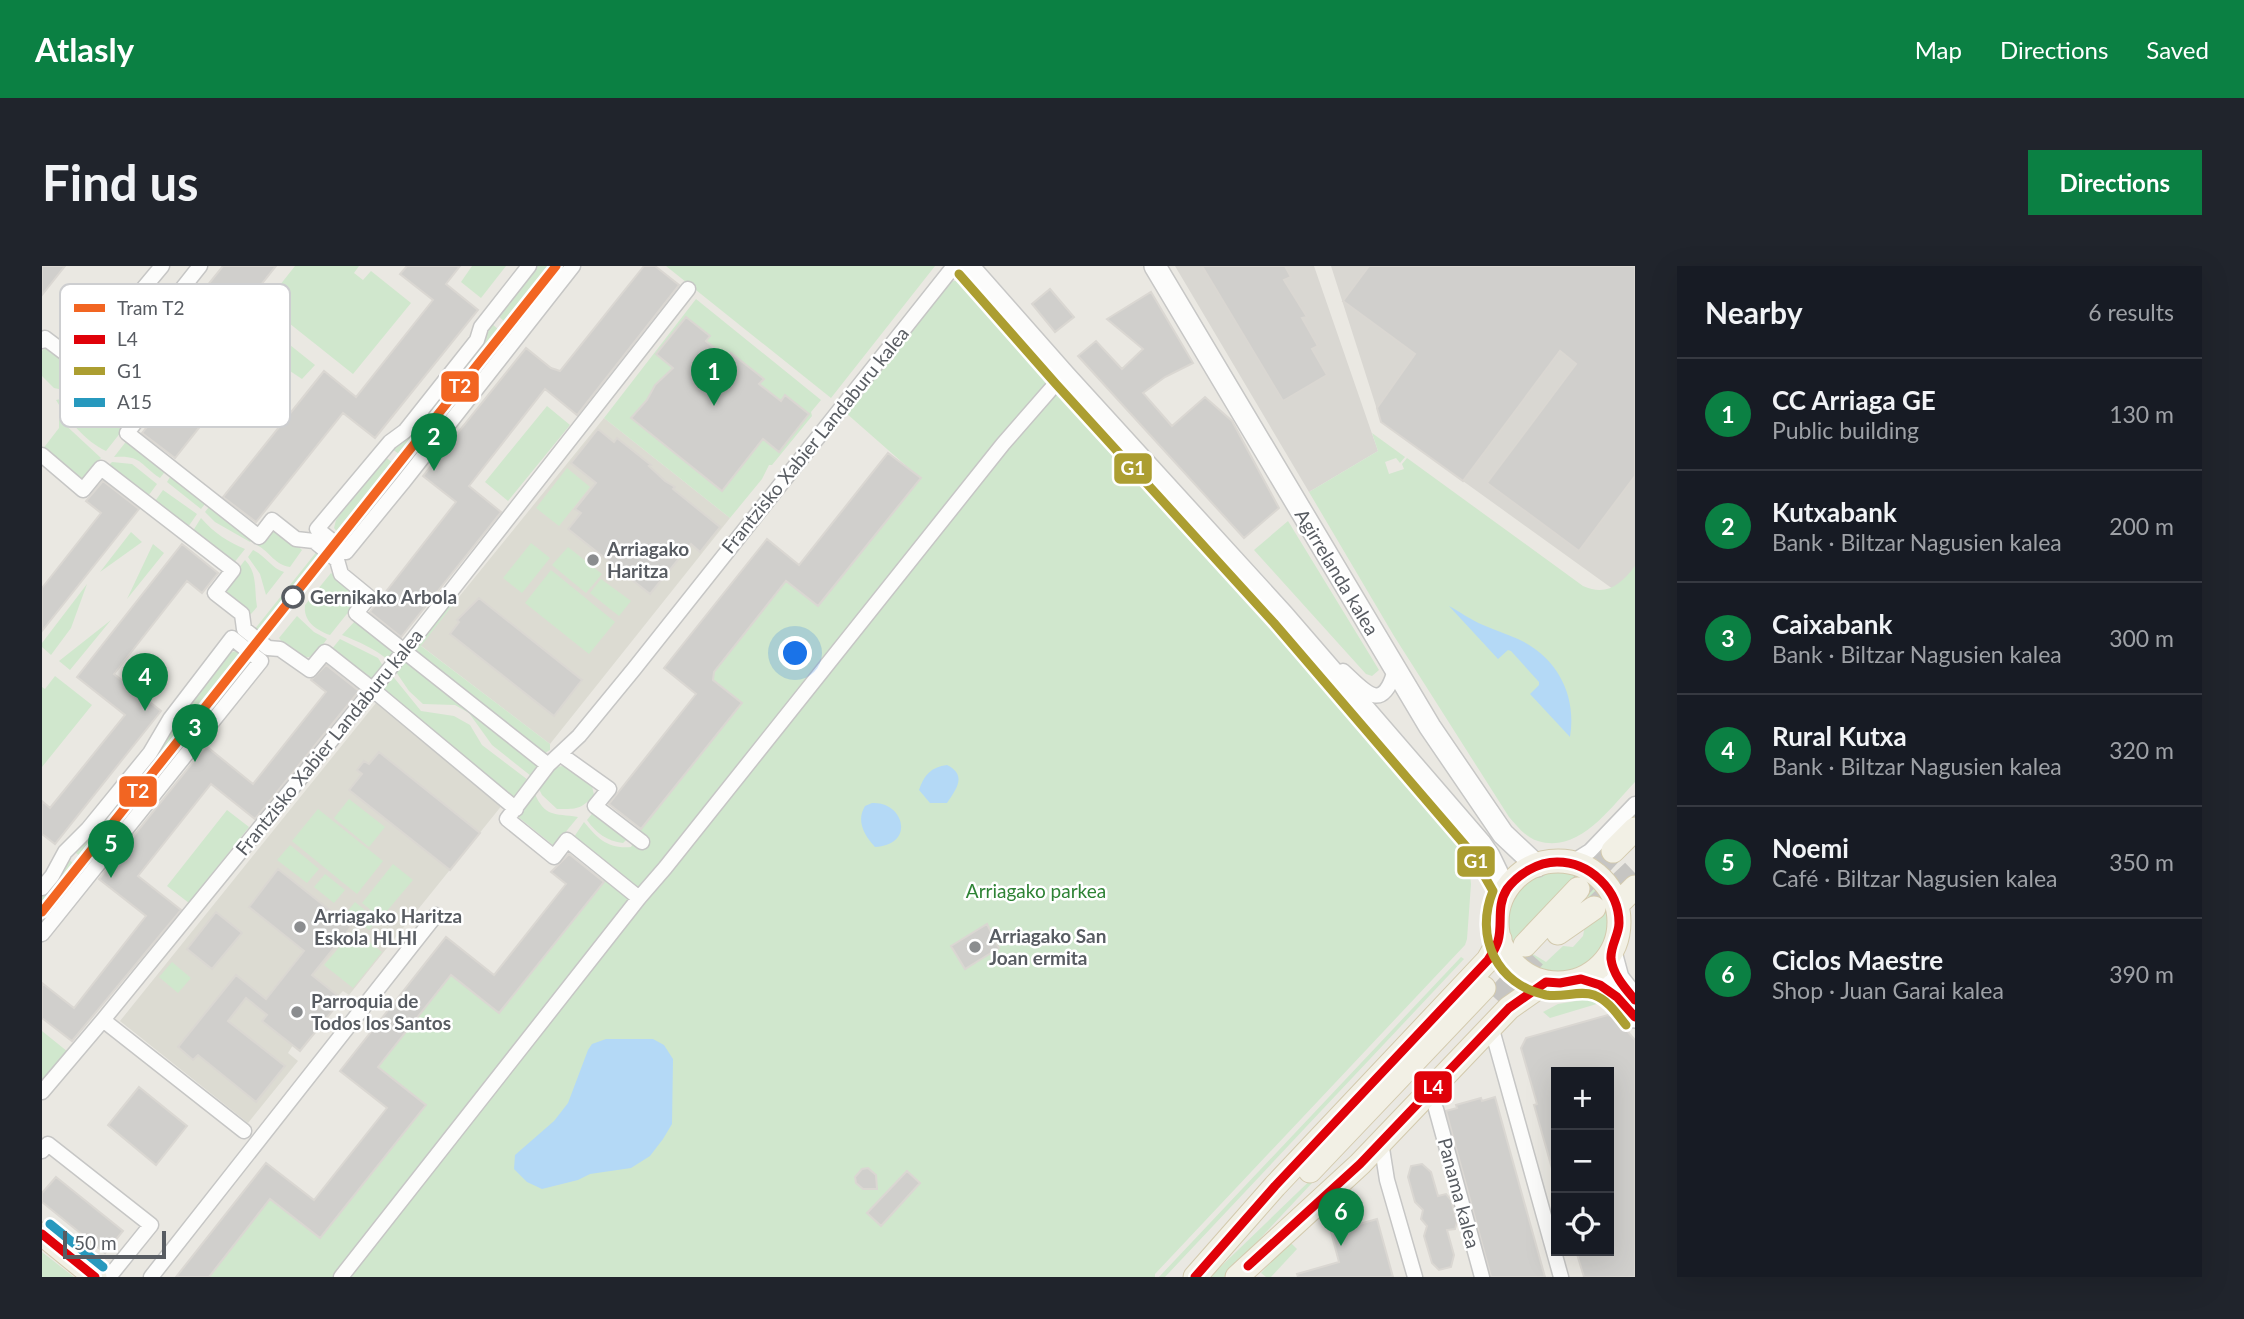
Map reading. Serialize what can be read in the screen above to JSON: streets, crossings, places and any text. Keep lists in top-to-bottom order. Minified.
{"streets":{"main road":["Agirrelanda kalea"],"street":["Frantzisko Xabier Landaburu kalea","Panama kalea"]},"parks":["Arriagako parkea"],"places":["Arriagako Haritza","Gernikako Arbola","Arriagako Haritza Eskola HLHI","Arriagako San Joan ermita","Parroquia de Todos los Santos"],"lines":["tram line T2","transit line G1","transit line L4","transit line A15"],"legend":["Tram T2","L4","G1","A15"],"scale_bar":"50 m","page":{"header":"Atlasly","nav":["Map","Directions","Saved"],"buttons":"Directions","title":"Find us","heading":["Nearby","6 results"],"pins":["1","2","4","3","5","6"],"list":[{"mark":"1","name":"CC Arriaga GE","note":"Public building","value":"130 m"},{"mark":"2","name":"Kutxabank","note":"Bank · Biltzar Nagusien kalea","value":"200 m"},{"mark":"3","name":"Caixabank","note":"Bank · Biltzar Nagusien kalea","value":"300 m"},{"mark":"4","name":"Rural Kutxa","note":"Bank · Biltzar Nagusien kalea","value":"320 m"},{"mark":"5","name":"Noemi","note":"Café · Biltzar Nagusien kalea","value":"350 m"},{"mark":"6","name":"Ciclos Maestre","note":"Shop · Juan Garai kalea","value":"390 m"}],"map_buttons":["+","−"],"scale":"50 m"}}
